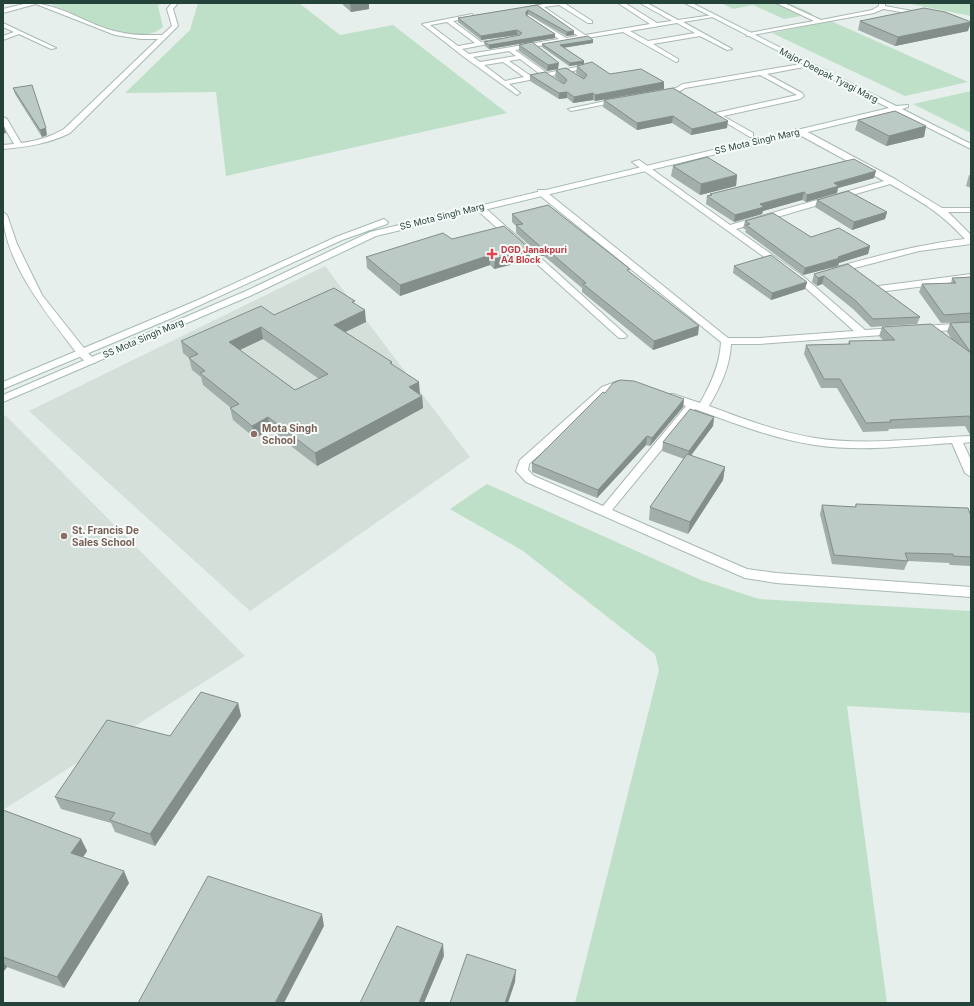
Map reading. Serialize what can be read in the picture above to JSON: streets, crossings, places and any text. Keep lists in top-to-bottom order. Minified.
{"streets":{"street":["Major Deepak Tyagi Marg","SS Mota Singh Marg"]},"crossings":[["Major Deepak Tyagi Marg","SS Mota Singh Marg"]],"places":{"health":["DGD Janakpuri A4 Block"],"other":["Mota Singh School","St. Francis De Sales School"]}}
